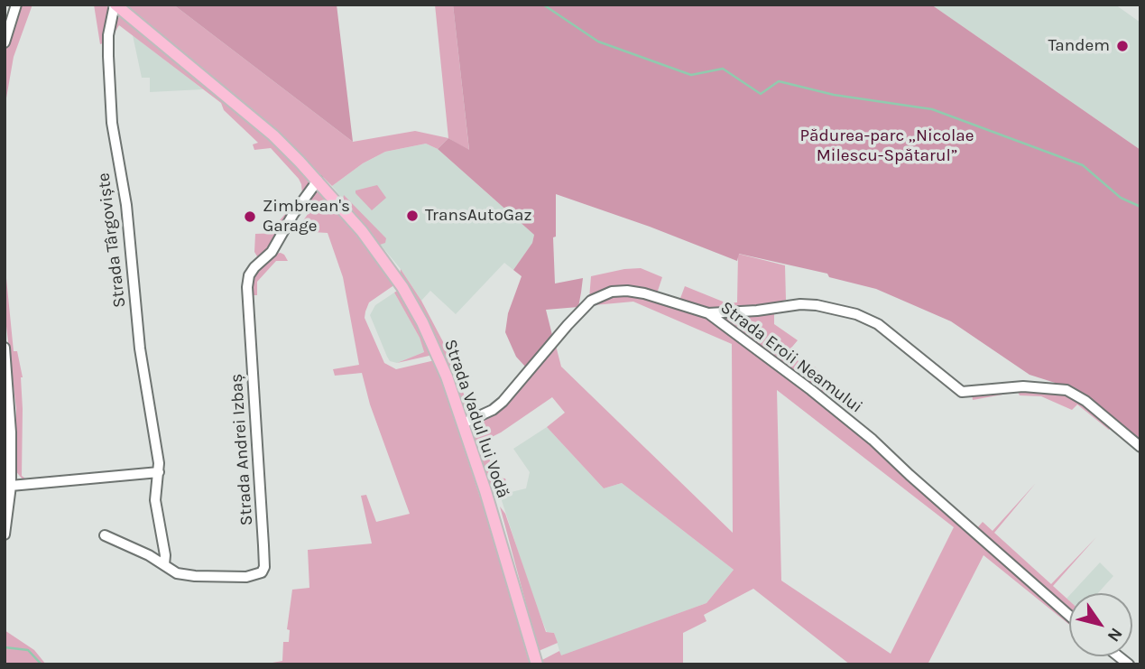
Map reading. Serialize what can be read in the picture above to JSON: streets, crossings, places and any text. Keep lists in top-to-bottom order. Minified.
{"streets":{"main road":["Strada Vadul lui Vodă"],"street":["Strada Târgoviște","Strada Eroii Neamului","Strada Andrei Izbaș"]},"crossings":[["Strada Târgoviște","Strada Vadul lui Vodă"],["Strada Târgoviște","Strada Andrei Izbaș"],["Strada Eroii Neamului","Strada Vadul lui Vodă"],["Strada Vadul lui Vodă","Strada Andrei Izbaș"]],"parks":["Pădurea-parc „Nicolae Milescu-Spătarul”"],"places":["Tandem","TransAutoGaz","Zimbrean's Garage"],"north":"bottom right"}
